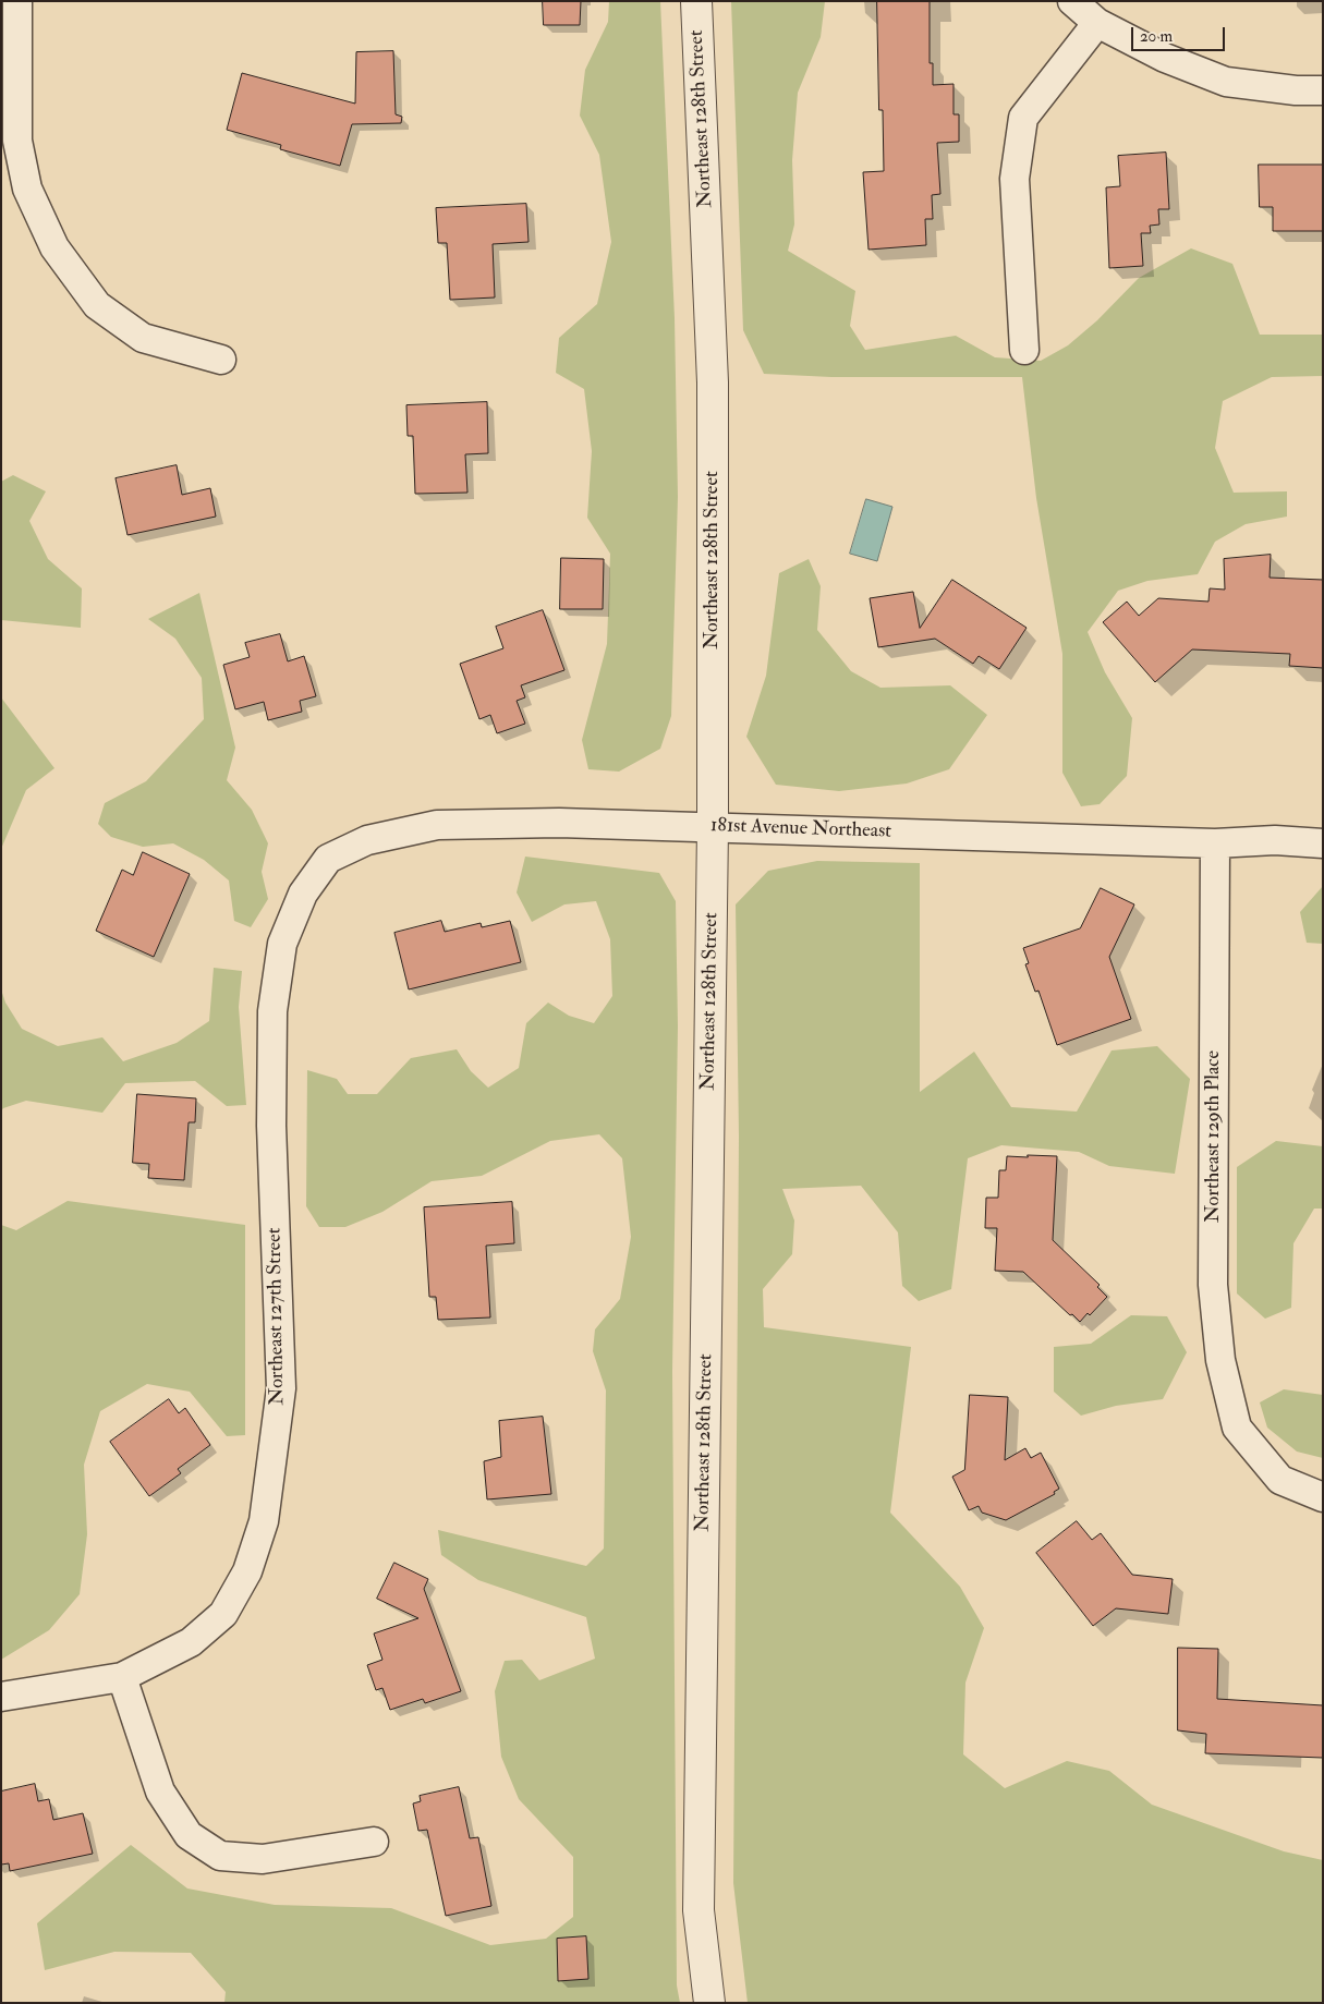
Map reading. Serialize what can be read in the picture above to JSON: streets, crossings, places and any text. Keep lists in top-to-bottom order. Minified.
{"streets":{"street":["Northeast 128th Street","181st Avenue Northeast","Northeast 129th Place","Northeast 127th Street"]},"crossings":[["Northeast 128th Street","181st Avenue Northeast"],["181st Avenue Northeast","Northeast 129th Place"],["181st Avenue Northeast","Northeast 127th Street"]],"scale_bar":"20 m"}
